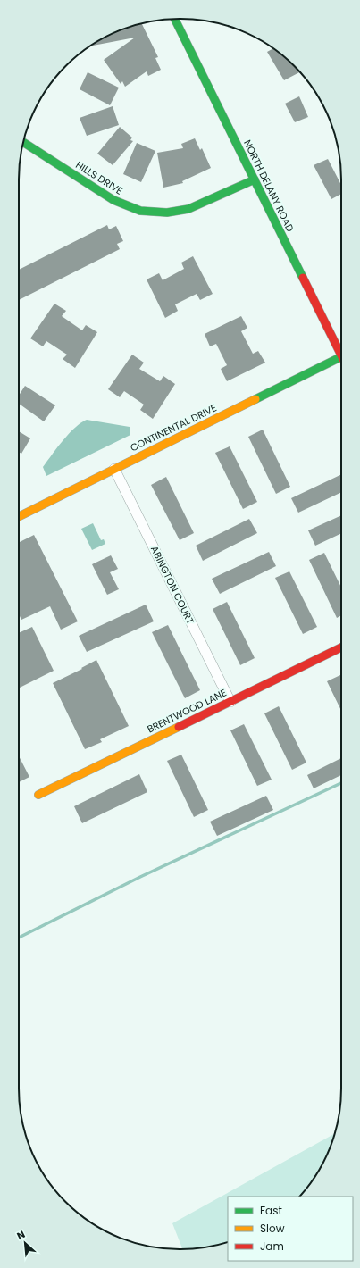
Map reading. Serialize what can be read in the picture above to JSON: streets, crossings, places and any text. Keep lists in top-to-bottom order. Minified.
{"streets":{"street":["HILLS DRIVE","NORTH DELANY ROAD","CONTINENTAL DRIVE","ABINGTON COURT","BRENTWOOD LANE"]},"crossings":[["HILLS DRIVE","NORTH DELANY ROAD"],["CONTINENTAL DRIVE","ABINGTON COURT"],["ABINGTON COURT","BRENTWOOD LANE"]],"legend":["Fast","Slow","Jam"],"north":"top left"}
